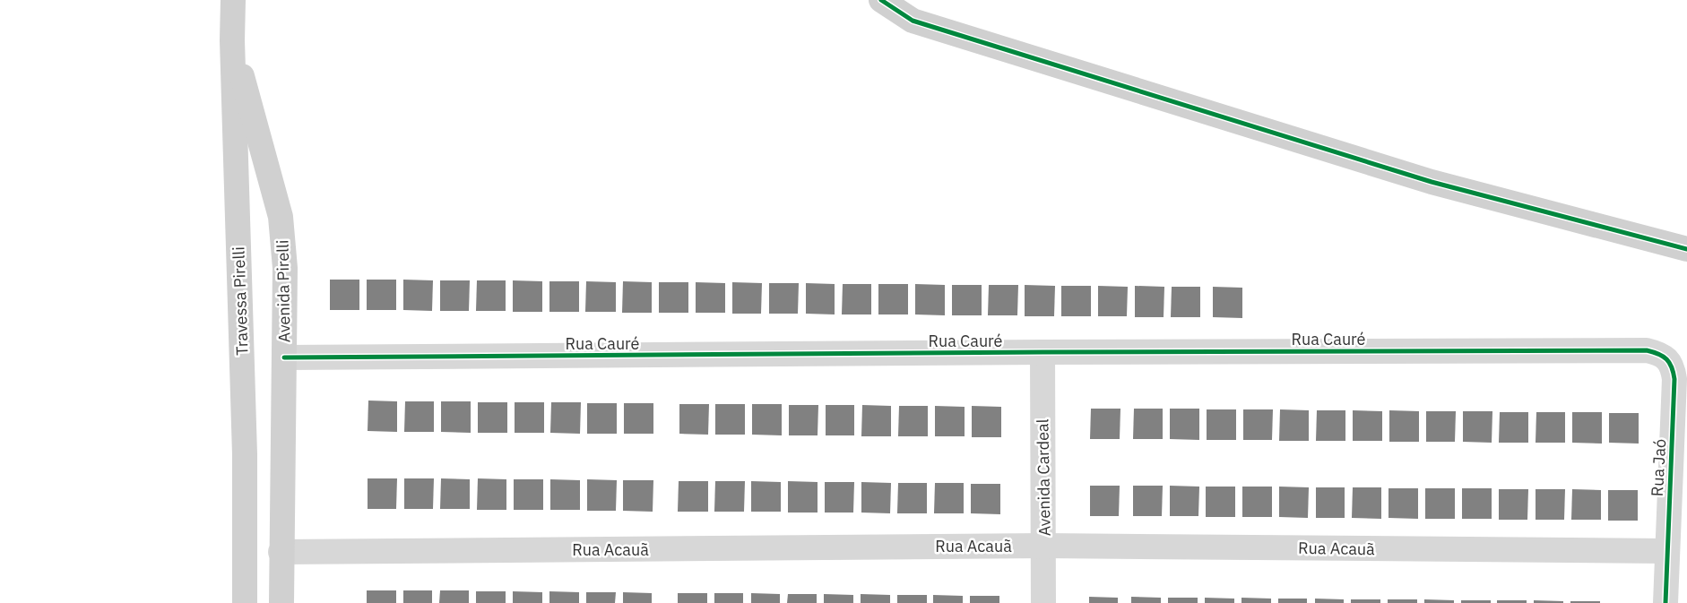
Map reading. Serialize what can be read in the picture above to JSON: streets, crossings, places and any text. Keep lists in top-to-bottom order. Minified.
{"streets":{"street":["Avenida Pirelli","Travessa Pirelli","Rua Cauré","Rua Jaó","Avenida Cardeal","Rua Acauã"]},"crossings":[["Avenida Pirelli","Travessa Pirelli"],["Avenida Pirelli","Rua Cauré"],["Avenida Pirelli","Rua Acauã"],["Rua Cauré","Rua Jaó"],["Rua Cauré","Avenida Cardeal"],["Rua Jaó","Rua Acauã"],["Avenida Cardeal","Rua Acauã"]]}
